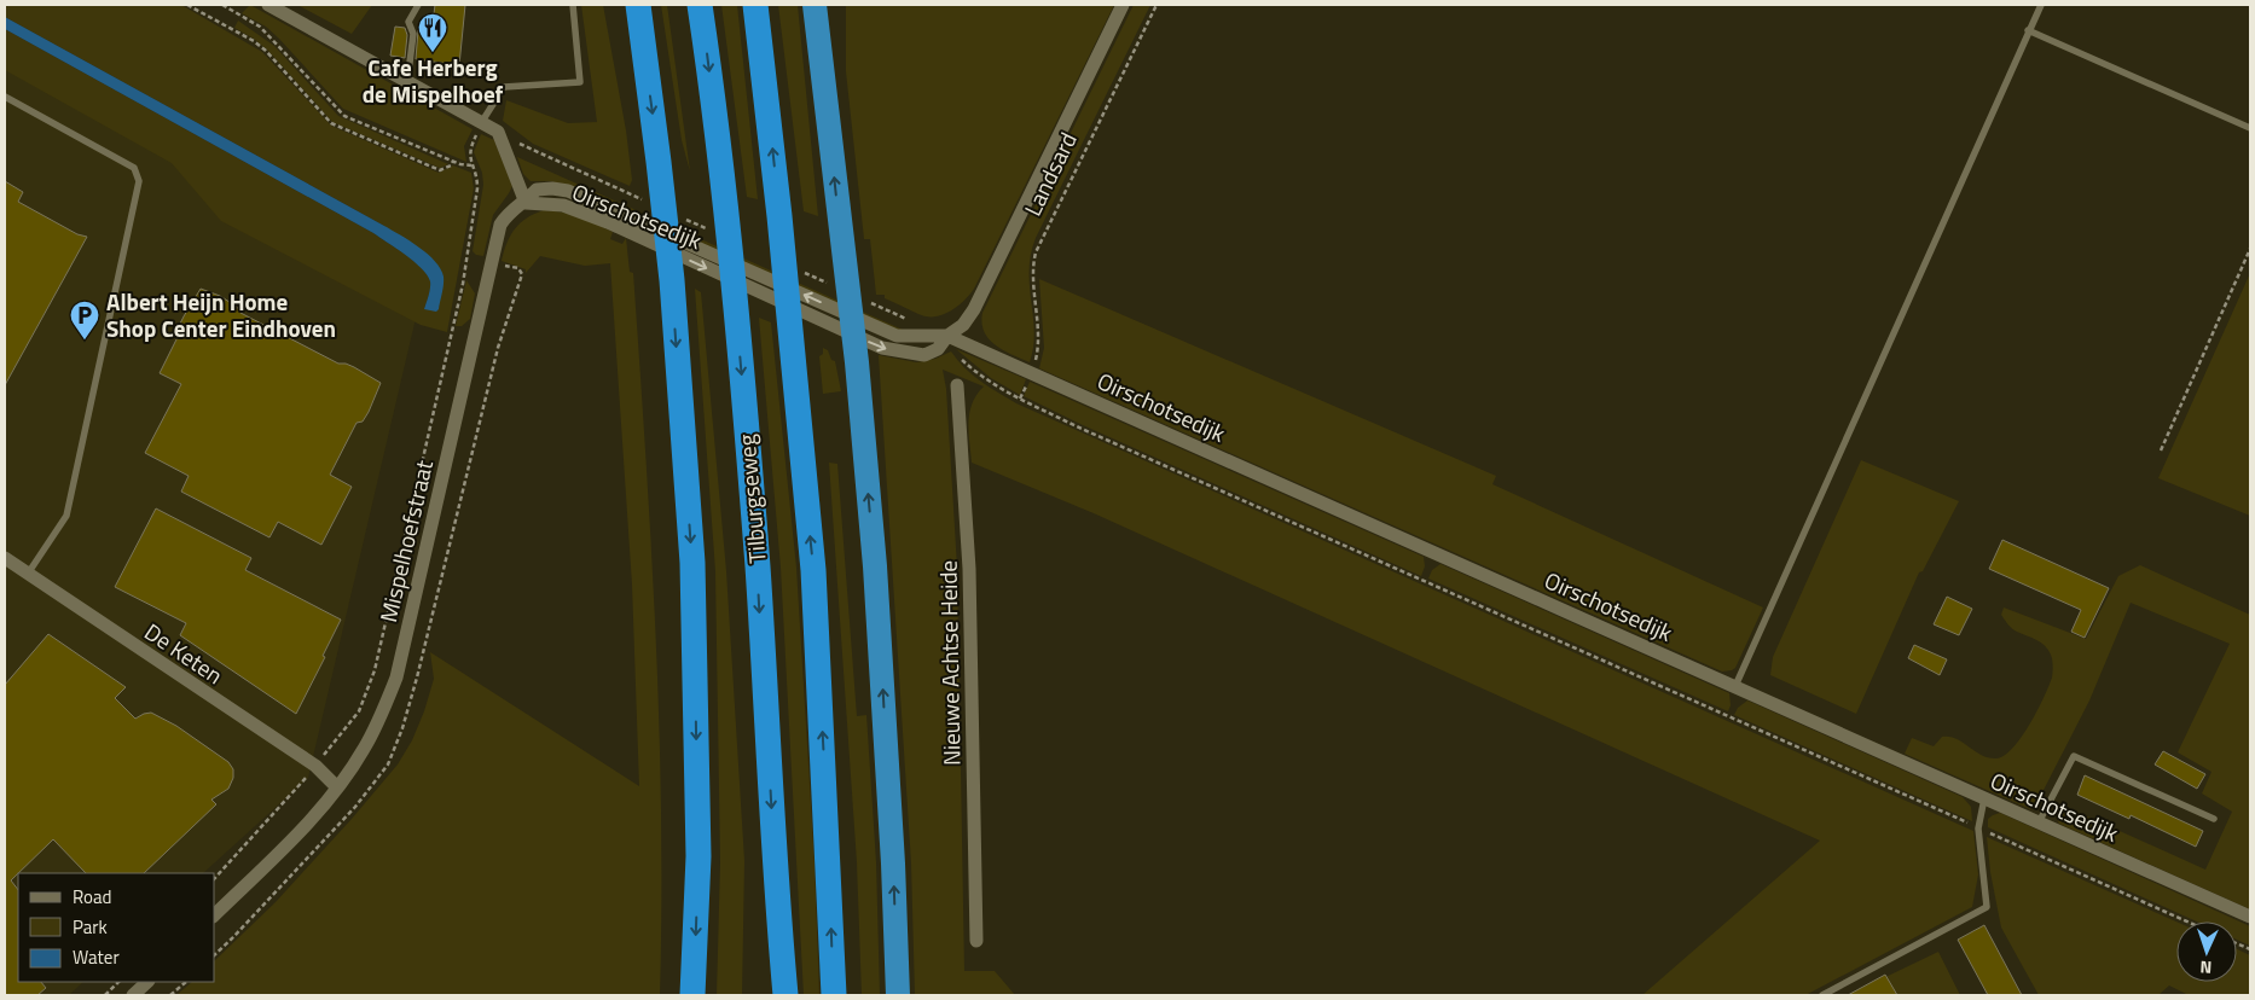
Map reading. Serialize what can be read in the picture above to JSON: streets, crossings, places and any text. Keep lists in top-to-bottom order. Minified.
{"streets":{"highway":["Tilburgseweg"],"street":["Landsard","Oirschotsedijk","Mispelhoefstraat","De Keten","Nieuwe Achtse Heide"]},"crossings":[["Landsard","Oirschotsedijk"],["Oirschotsedijk","Mispelhoefstraat"],["Mispelhoefstraat","De Keten"]],"places":{"restaurant":["Cafe Herberg de Mispelhoef"],"parking":["Albert Heijn Home Shop Center Eindhoven"]},"legend":["Road","Park","Water"],"north":"bottom"}
